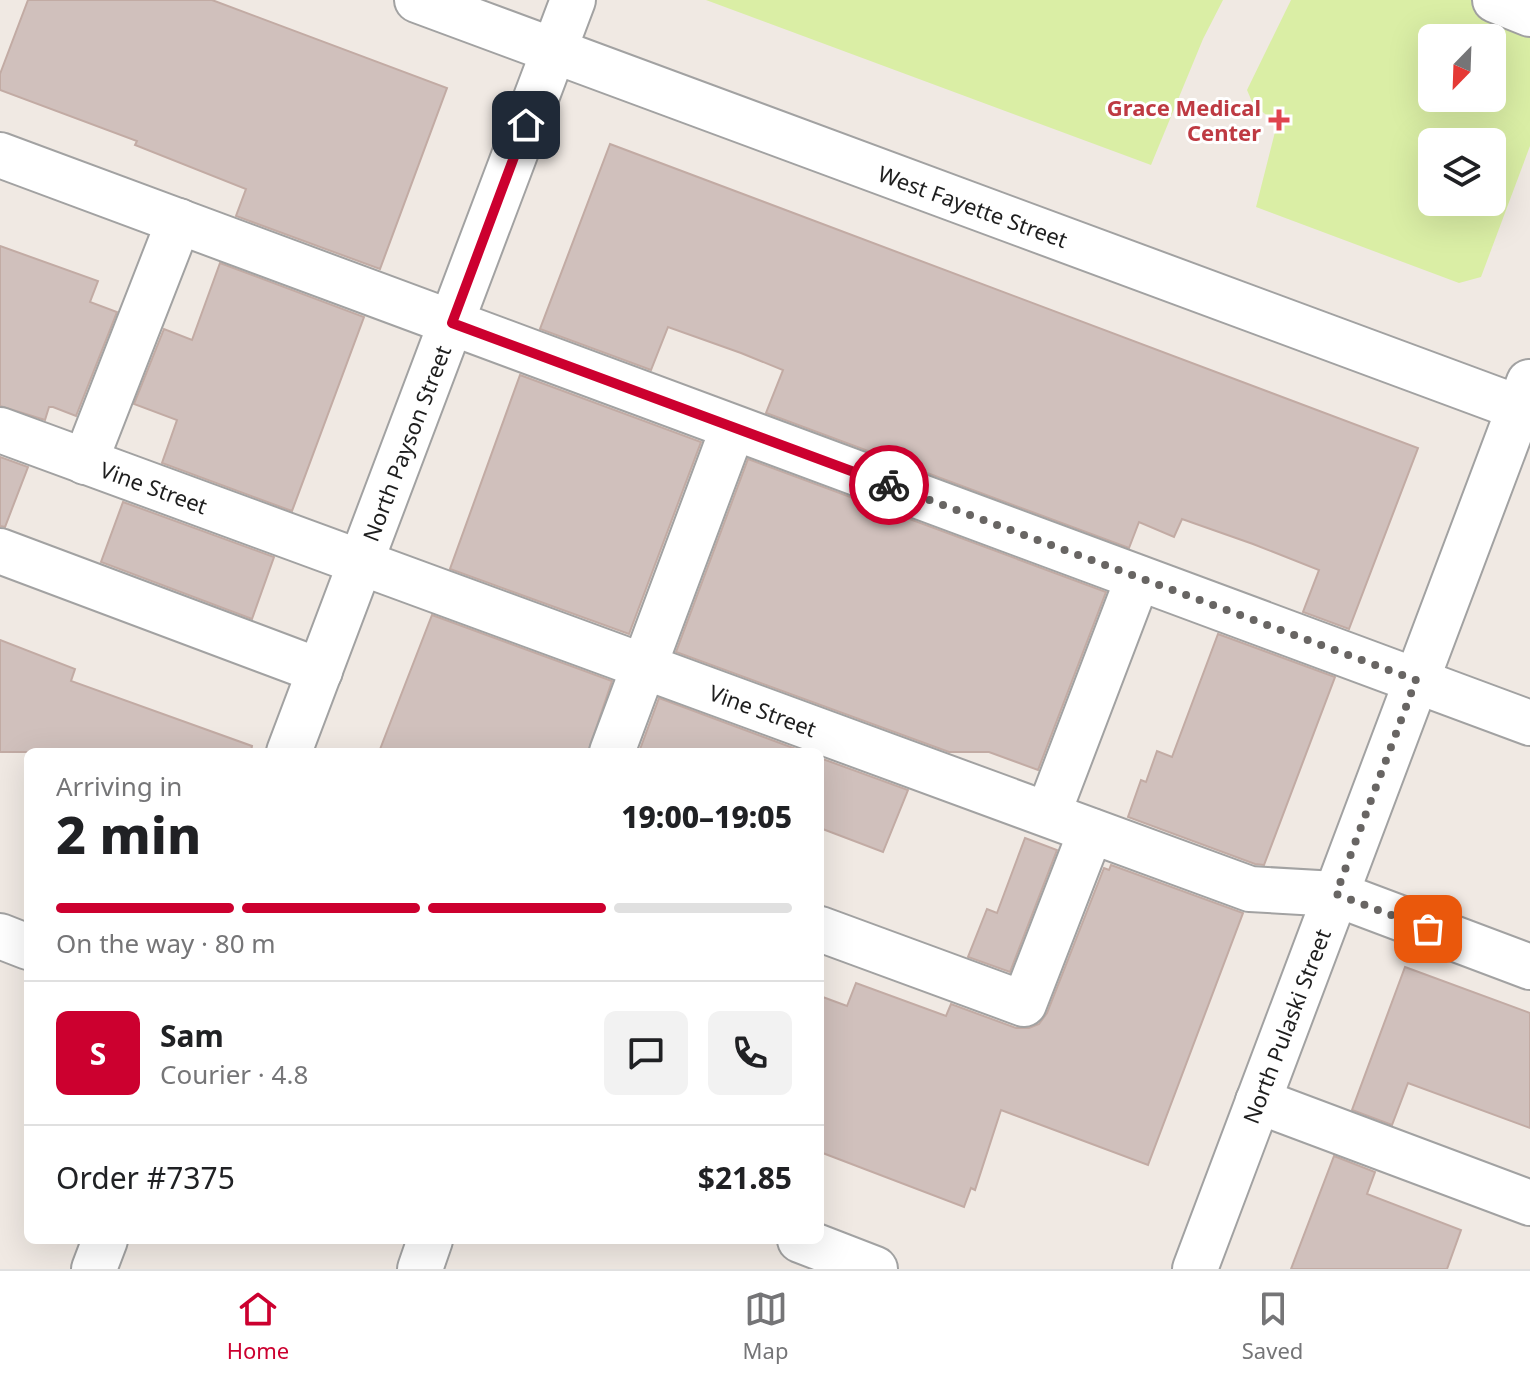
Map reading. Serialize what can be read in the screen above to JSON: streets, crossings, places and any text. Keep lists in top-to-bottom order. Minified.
{"streets":{"street":["West Fayette Street","North Payson Street","Vine Street","North Pulaski Street"]},"crossings":[["West Fayette Street","North Payson Street"],["West Fayette Street","North Pulaski Street"],["North Payson Street","Vine Street"],["Vine Street","North Pulaski Street"]],"places":{"health":["Grace Medical Center"]},"north":"bottom left","page":{"heading":["2 min","Arriving in","19:00–19:05"],"panel":["Sam","Courier · 4.8","Order #7375","$21.85"],"bar":"On the way · 80 m","round":"S","tabs":["Home","Map","Saved"]}}
